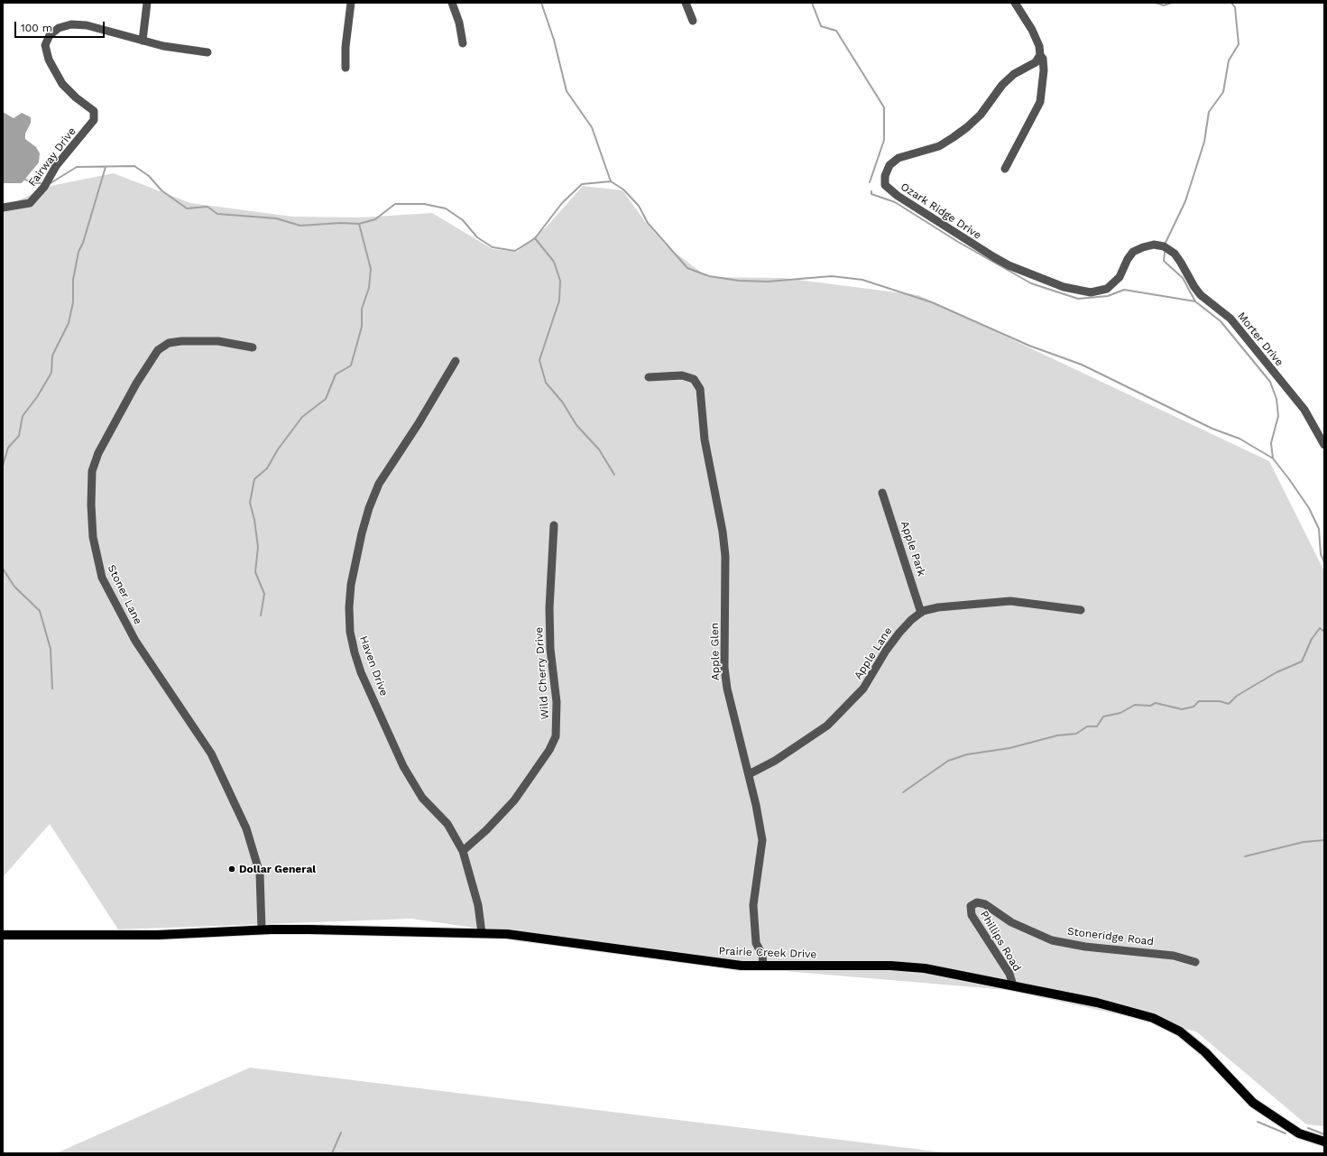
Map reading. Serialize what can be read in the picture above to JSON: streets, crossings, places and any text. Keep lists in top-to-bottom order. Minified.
{"streets":{"main road":["Prairie Creek Drive"],"street":["Fairway Drive","Ozark Ridge Drive","Morter Drive","Apple Park","Stoner Lane","Apple Glen","Apple Lane","Haven Drive","Wild Cherry Drive","Stoneridge Road","Phillips Road"]},"crossings":[["Ozark Ridge Drive","Morter Drive"],["Apple Park","Apple Lane"],["Stoner Lane","Prairie Creek Drive"],["Apple Glen","Apple Lane"],["Apple Glen","Prairie Creek Drive"],["Haven Drive","Wild Cherry Drive"],["Haven Drive","Prairie Creek Drive"],["Stoneridge Road","Phillips Road"],["Phillips Road","Prairie Creek Drive"]],"places":["Dollar General"],"scale_bar":"100 m"}
